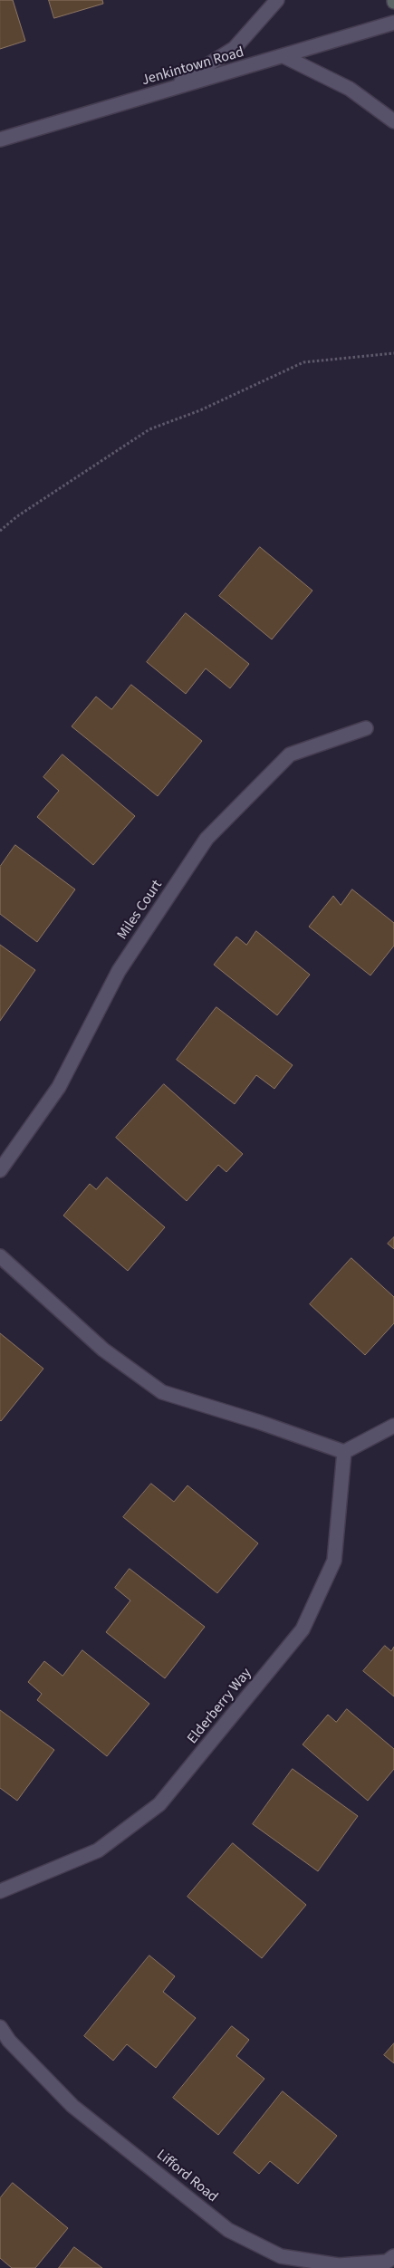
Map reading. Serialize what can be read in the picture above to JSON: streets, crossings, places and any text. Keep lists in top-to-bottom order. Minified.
{"streets":{"street":["Jenkintown Road","Miles Court","Elderberry Way","Lifford Road"]}}
